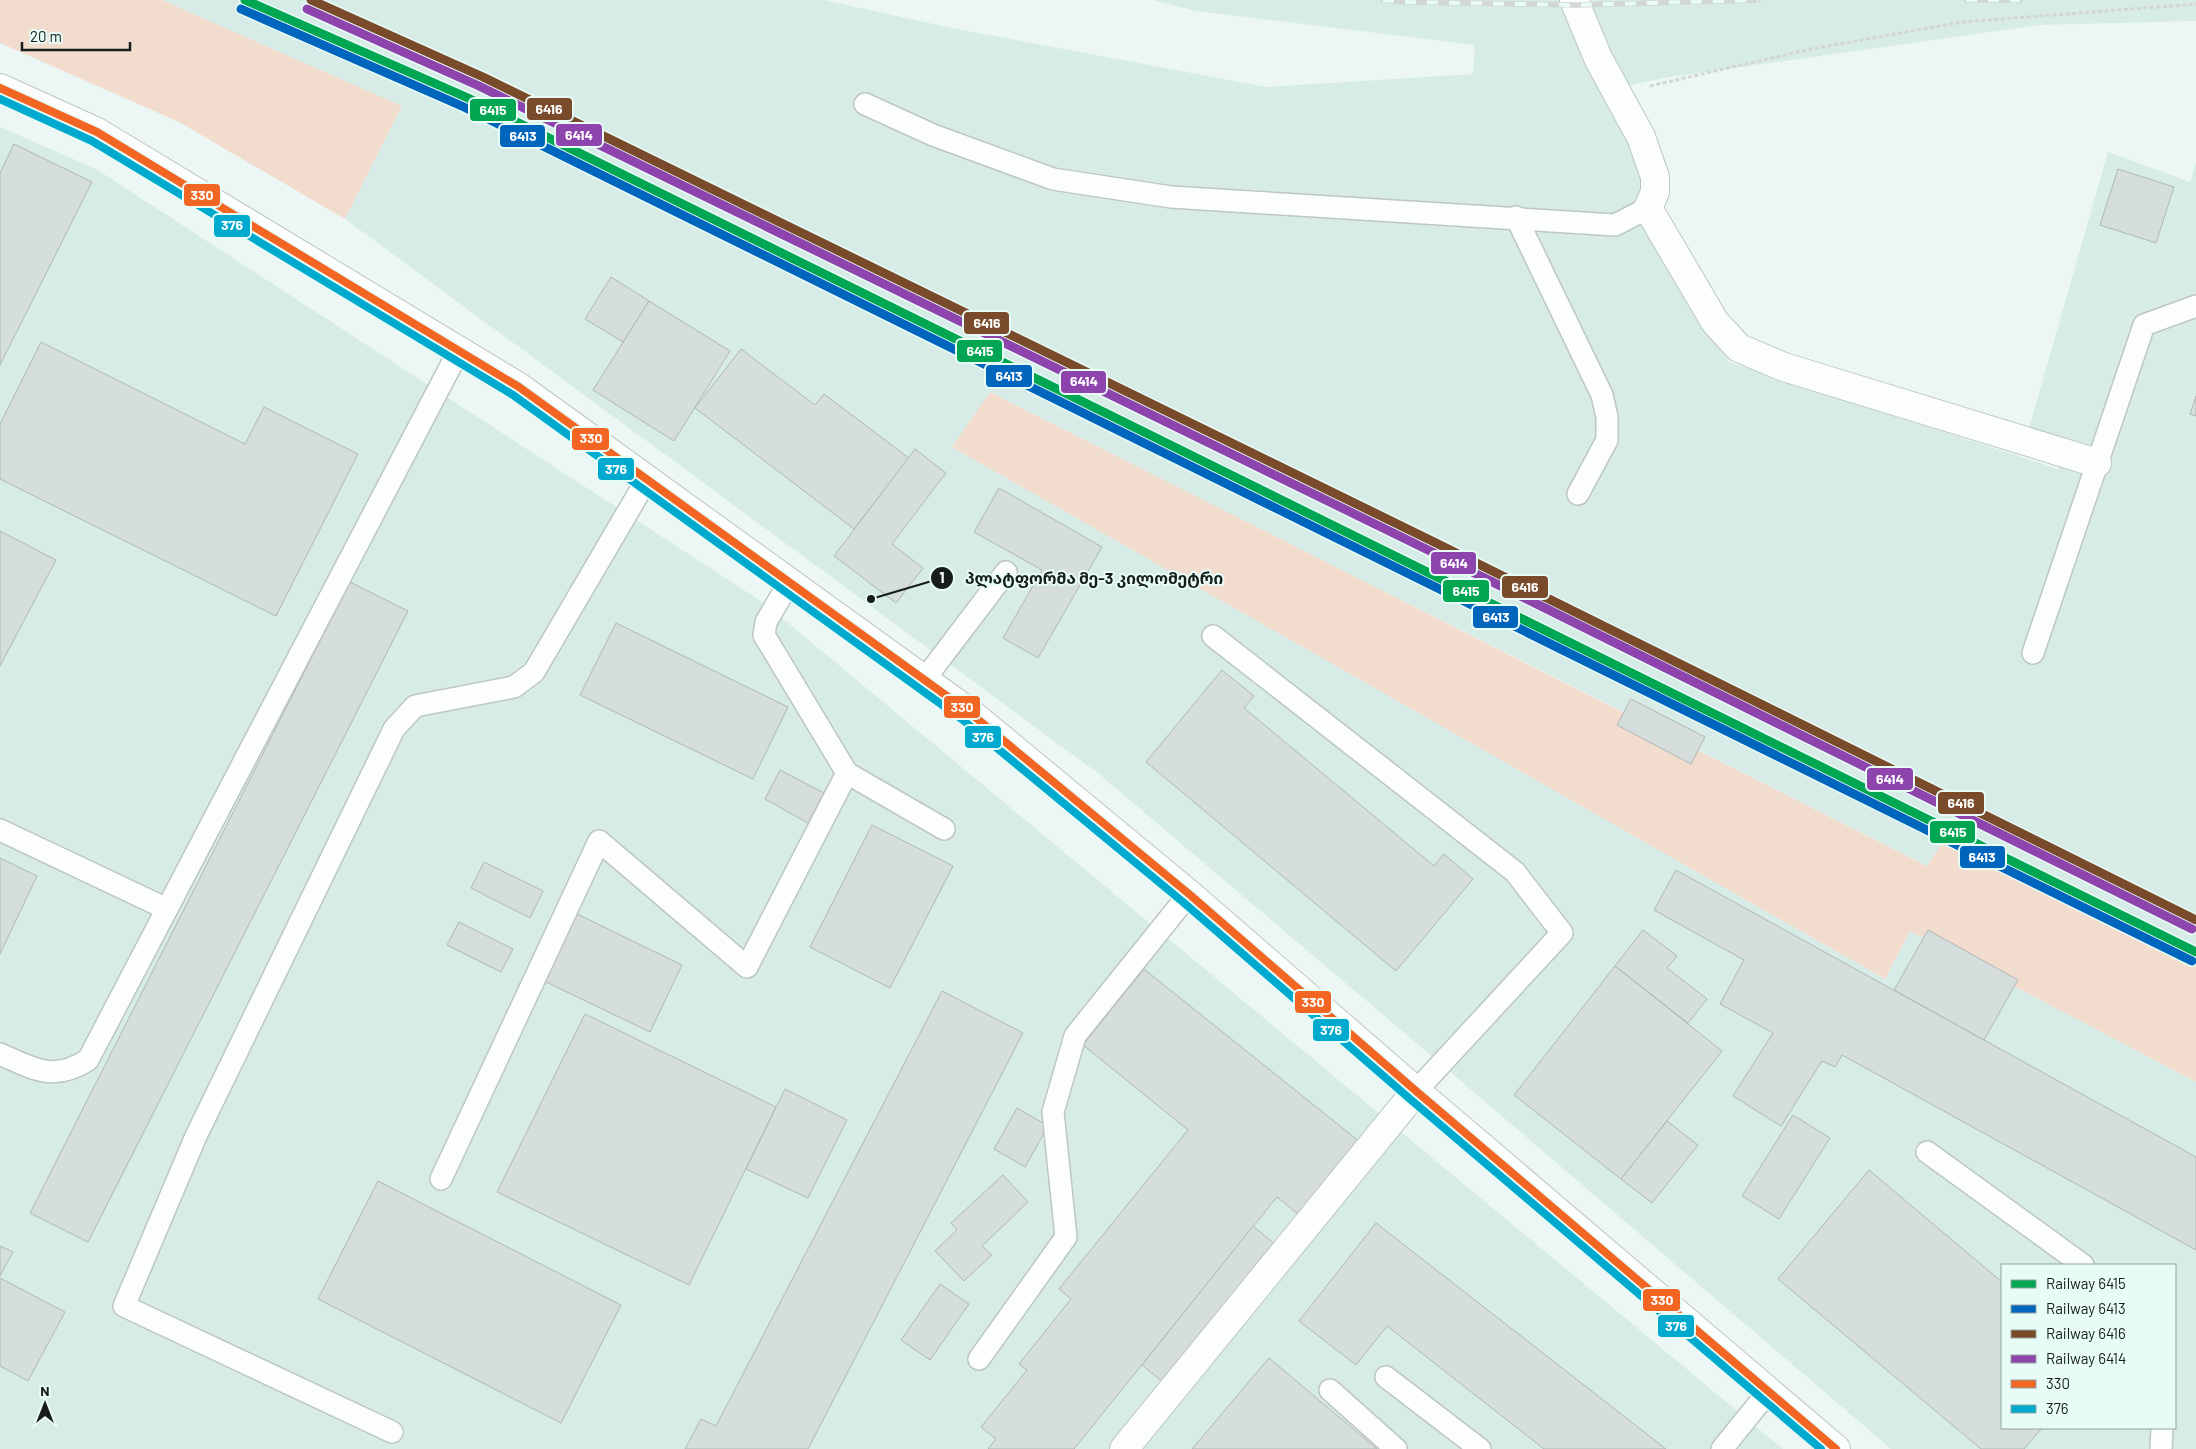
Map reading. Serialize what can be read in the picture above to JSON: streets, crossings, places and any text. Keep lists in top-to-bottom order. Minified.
{"places":["პლატფორმა მე-3 კილომეტრი"],"lines":["rail line 6415","rail line 6416","rail line 6413","rail line 6414","transit line 330","transit line 376"],"legend":["Railway 6415","Railway 6413","Railway 6416","Railway 6414","330","376"],"scale_bar":"20 m","north":"top"}
